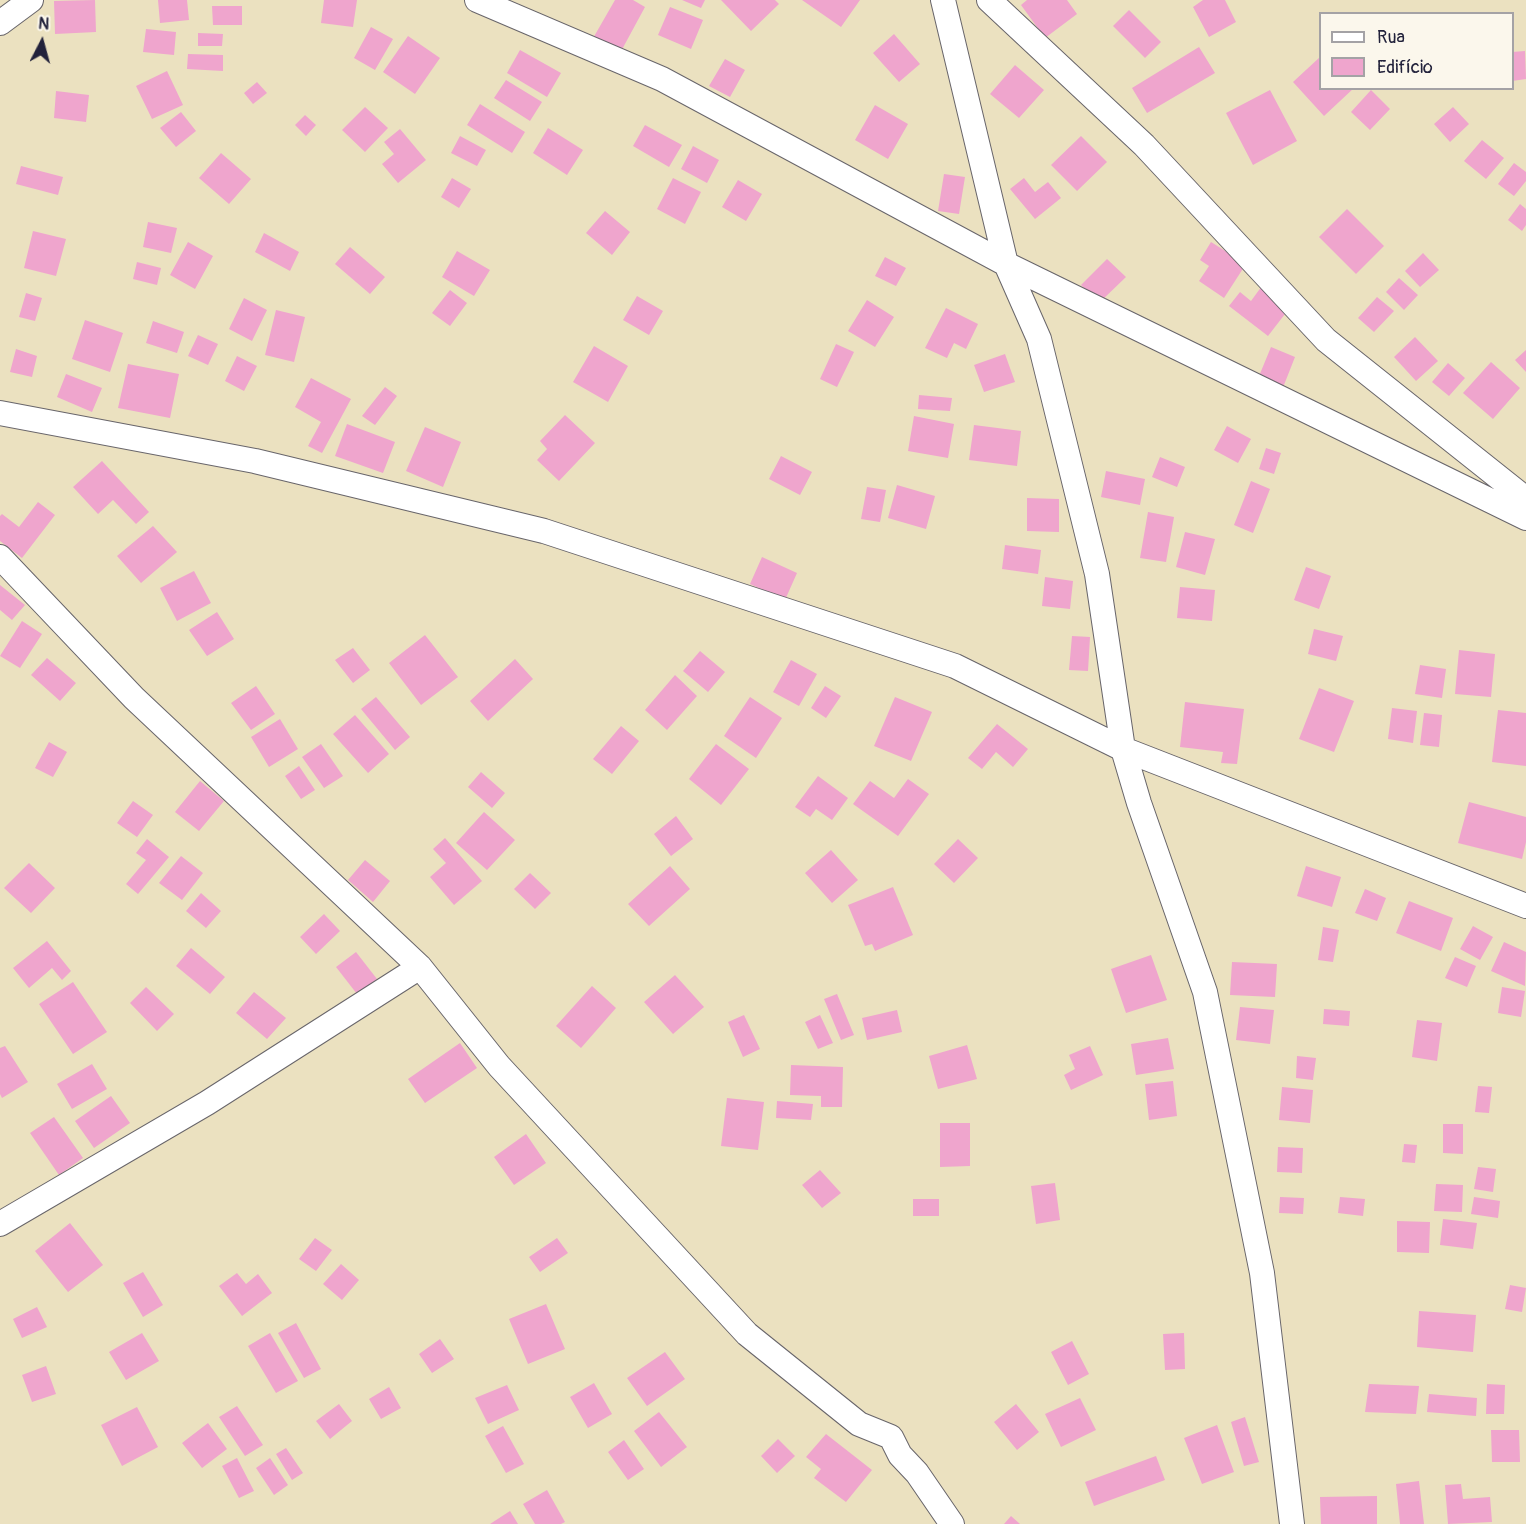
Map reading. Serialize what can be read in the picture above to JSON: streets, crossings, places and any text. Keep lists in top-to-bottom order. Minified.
{"legend":["Rua","Edifício"],"north":"top"}
